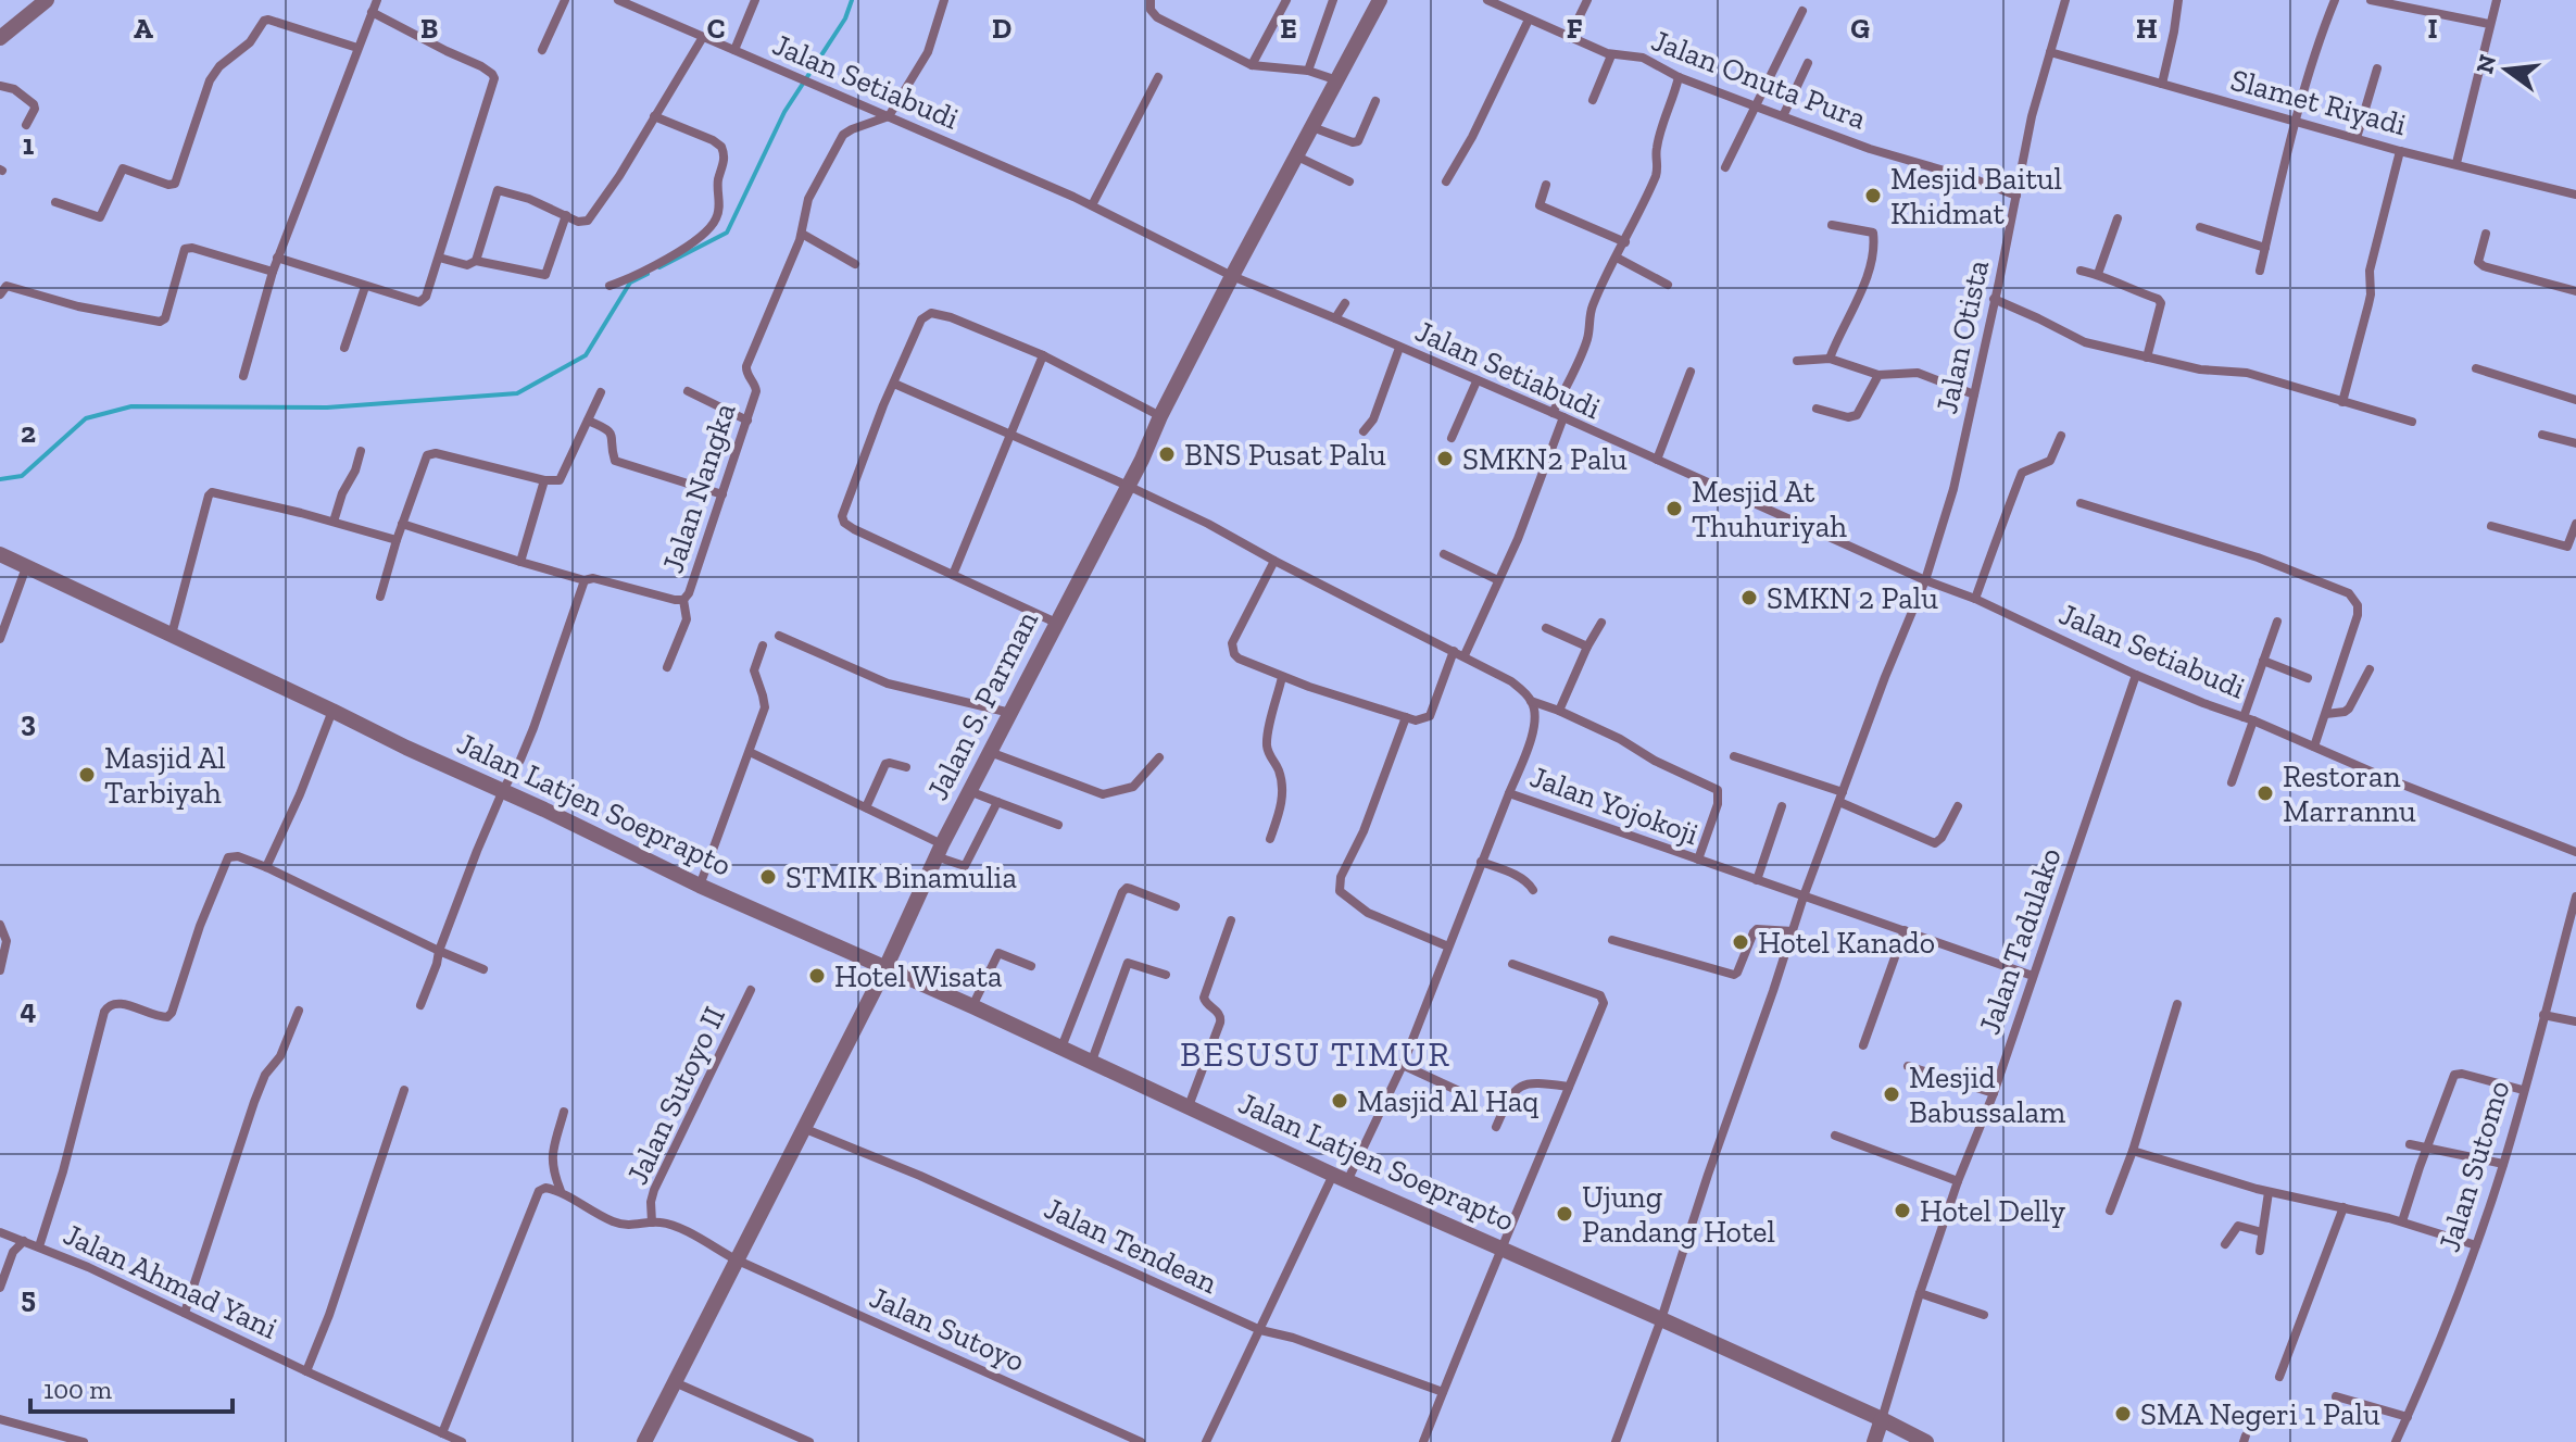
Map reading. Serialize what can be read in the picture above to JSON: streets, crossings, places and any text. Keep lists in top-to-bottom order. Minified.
{"streets":{"street":["Jalan Onuta Pura","Jalan Setiabudi","Slamet Riyadi","Jalan Otista","Jalan Nangka","Jalan S. Parman","Jalan Latjen Soeprapto","Jalan Yojokoji","Jalan Tadulako","Jalan Sutoyo II","Jalan Sutomo","Jalan Tendean","Jalan Ahmad Yani","Jalan Sutoyo"]},"crossings":[["Jalan Onuta Pura","Jalan Otista"],["Jalan Setiabudi","Jalan Otista"],["Jalan Setiabudi","Jalan Nangka"],["Jalan Setiabudi","Jalan S. Parman"],["Jalan Setiabudi","Jalan Tadulako"],["Slamet Riyadi","Jalan Otista"],["Jalan Otista","Jalan Latjen Soeprapto"],["Jalan Otista","Jalan Yojokoji"],["Jalan S. Parman","Jalan Latjen Soeprapto"],["Jalan S. Parman","Jalan Tendean"],["Jalan S. Parman","Jalan Sutoyo"],["Jalan Latjen Soeprapto","Jalan Tadulako"],["Jalan Yojokoji","Jalan Tadulako"],["Jalan Sutoyo II","Jalan Sutoyo"]],"districts":["BESUSU TIMUR"],"places":["Mesjid Baitul Khidmat","BNS Pusat Palu","SMKN2 Palu","Mesjid At Thuhuriyah","SMKN 2 Palu","Masjid Al Tarbiyah","Restoran Marrannu","STMIK Binamulia","Hotel Kanado","Hotel Wisata","Mesjid Babussalam","Masjid Al Haq","Hotel Delly","Ujung Pandang Hotel","SMA Negeri 1 Palu"],"scale_bar":"100 m","north":"left","grid":{"columns":["A","B","C","D","E","F","G","H","I"],"rows":["1","2","3","4","5"]}}
